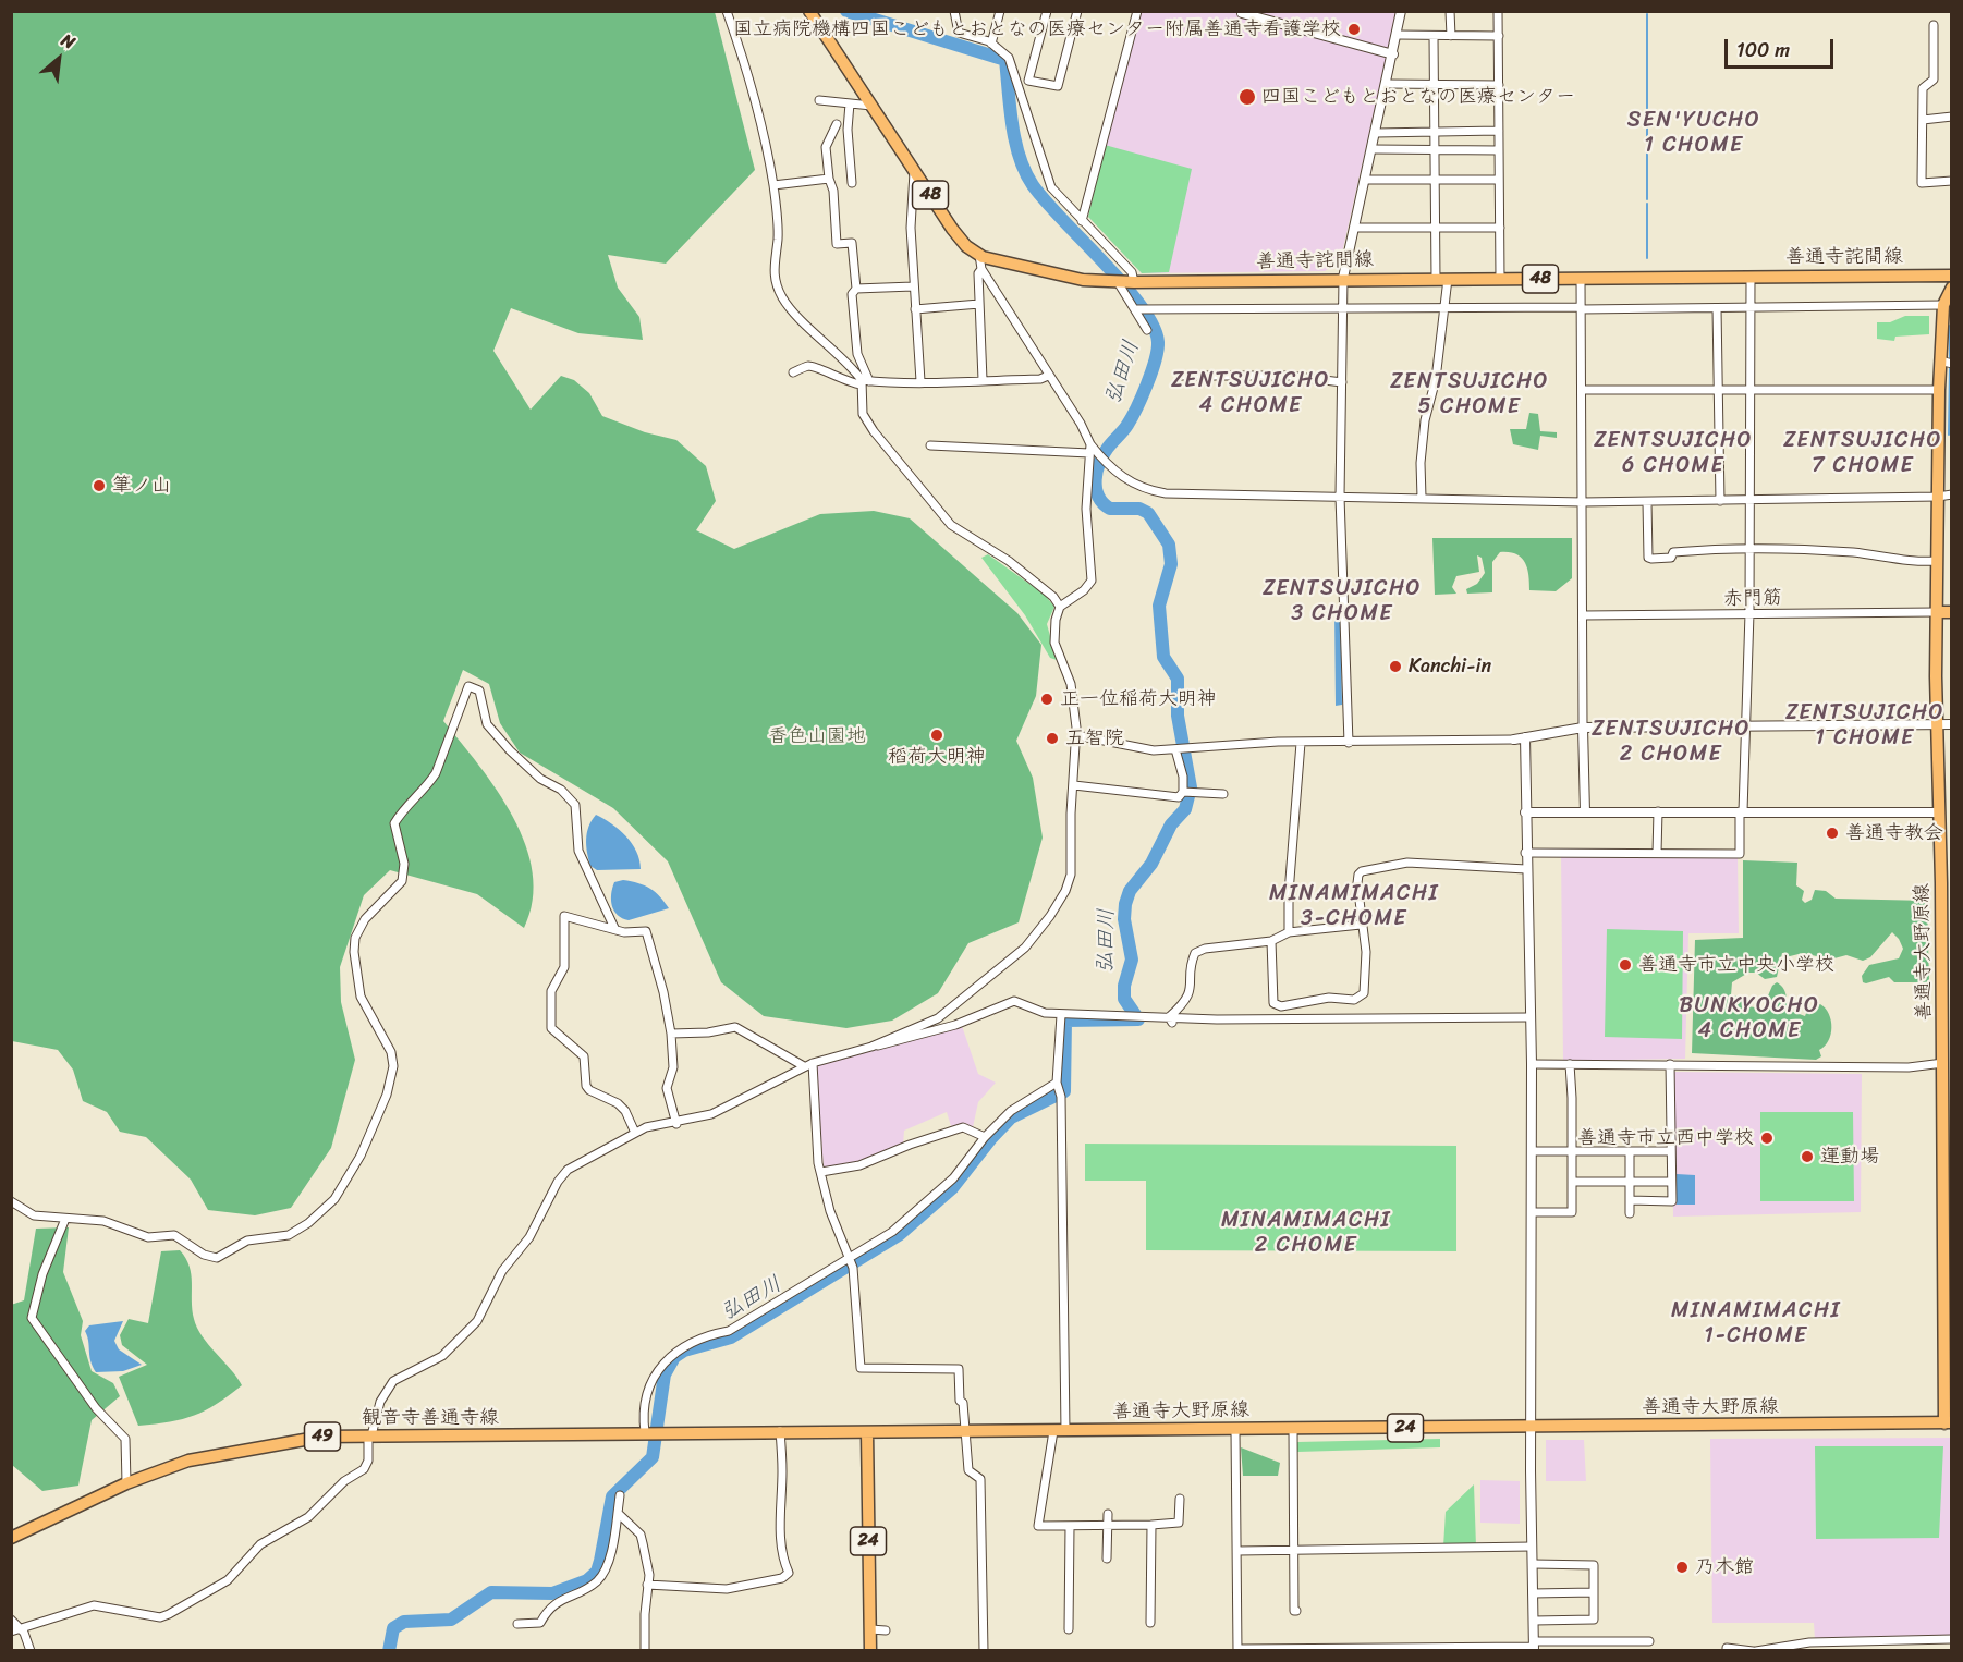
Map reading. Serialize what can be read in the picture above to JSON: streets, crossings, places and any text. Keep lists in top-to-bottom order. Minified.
{"streets":{"main road":["48","善通寺詫間線","善通寺大野原線","観音寺善通寺線","24","49"],"street":["赤門筋"]},"crossings":[["48","善通寺詫間線"],["赤門筋","善通寺大野原線"],["善通寺大野原線","観音寺善通寺線"],["善通寺大野原線","24"],["観音寺善通寺線","24"]],"districts":["SEN'YUCHO 1 CHOME","ZENTSUJICHO 4 CHOME","ZENTSUJICHO 5 CHOME","ZENTSUJICHO 6 CHOME","ZENTSUJICHO 7 CHOME","ZENTSUJICHO 3 CHOME","ZENTSUJICHO 1 CHOME","ZENTSUJICHO 2 CHOME","MINAMIMACHI 3-CHOME","BUNKYOCHO 4 CHOME","MINAMIMACHI 2 CHOME","MINAMIMACHI 1-CHOME"],"water":["弘田川"],"parks":["香色山園地"],"places":["国立病院機構四国こどもとおとなの医療センター附属善通寺看護学校","四国こどもとおとなの医療センター","筆ノ山","Kanchi-in","正一位稲荷大明神","稻荷大明神","五智院","善通寺教会","善通寺市立中央小学校","善通寺市立西中学校","運動場","乃木館"],"scale_bar":"100 m","north":"top right"}
